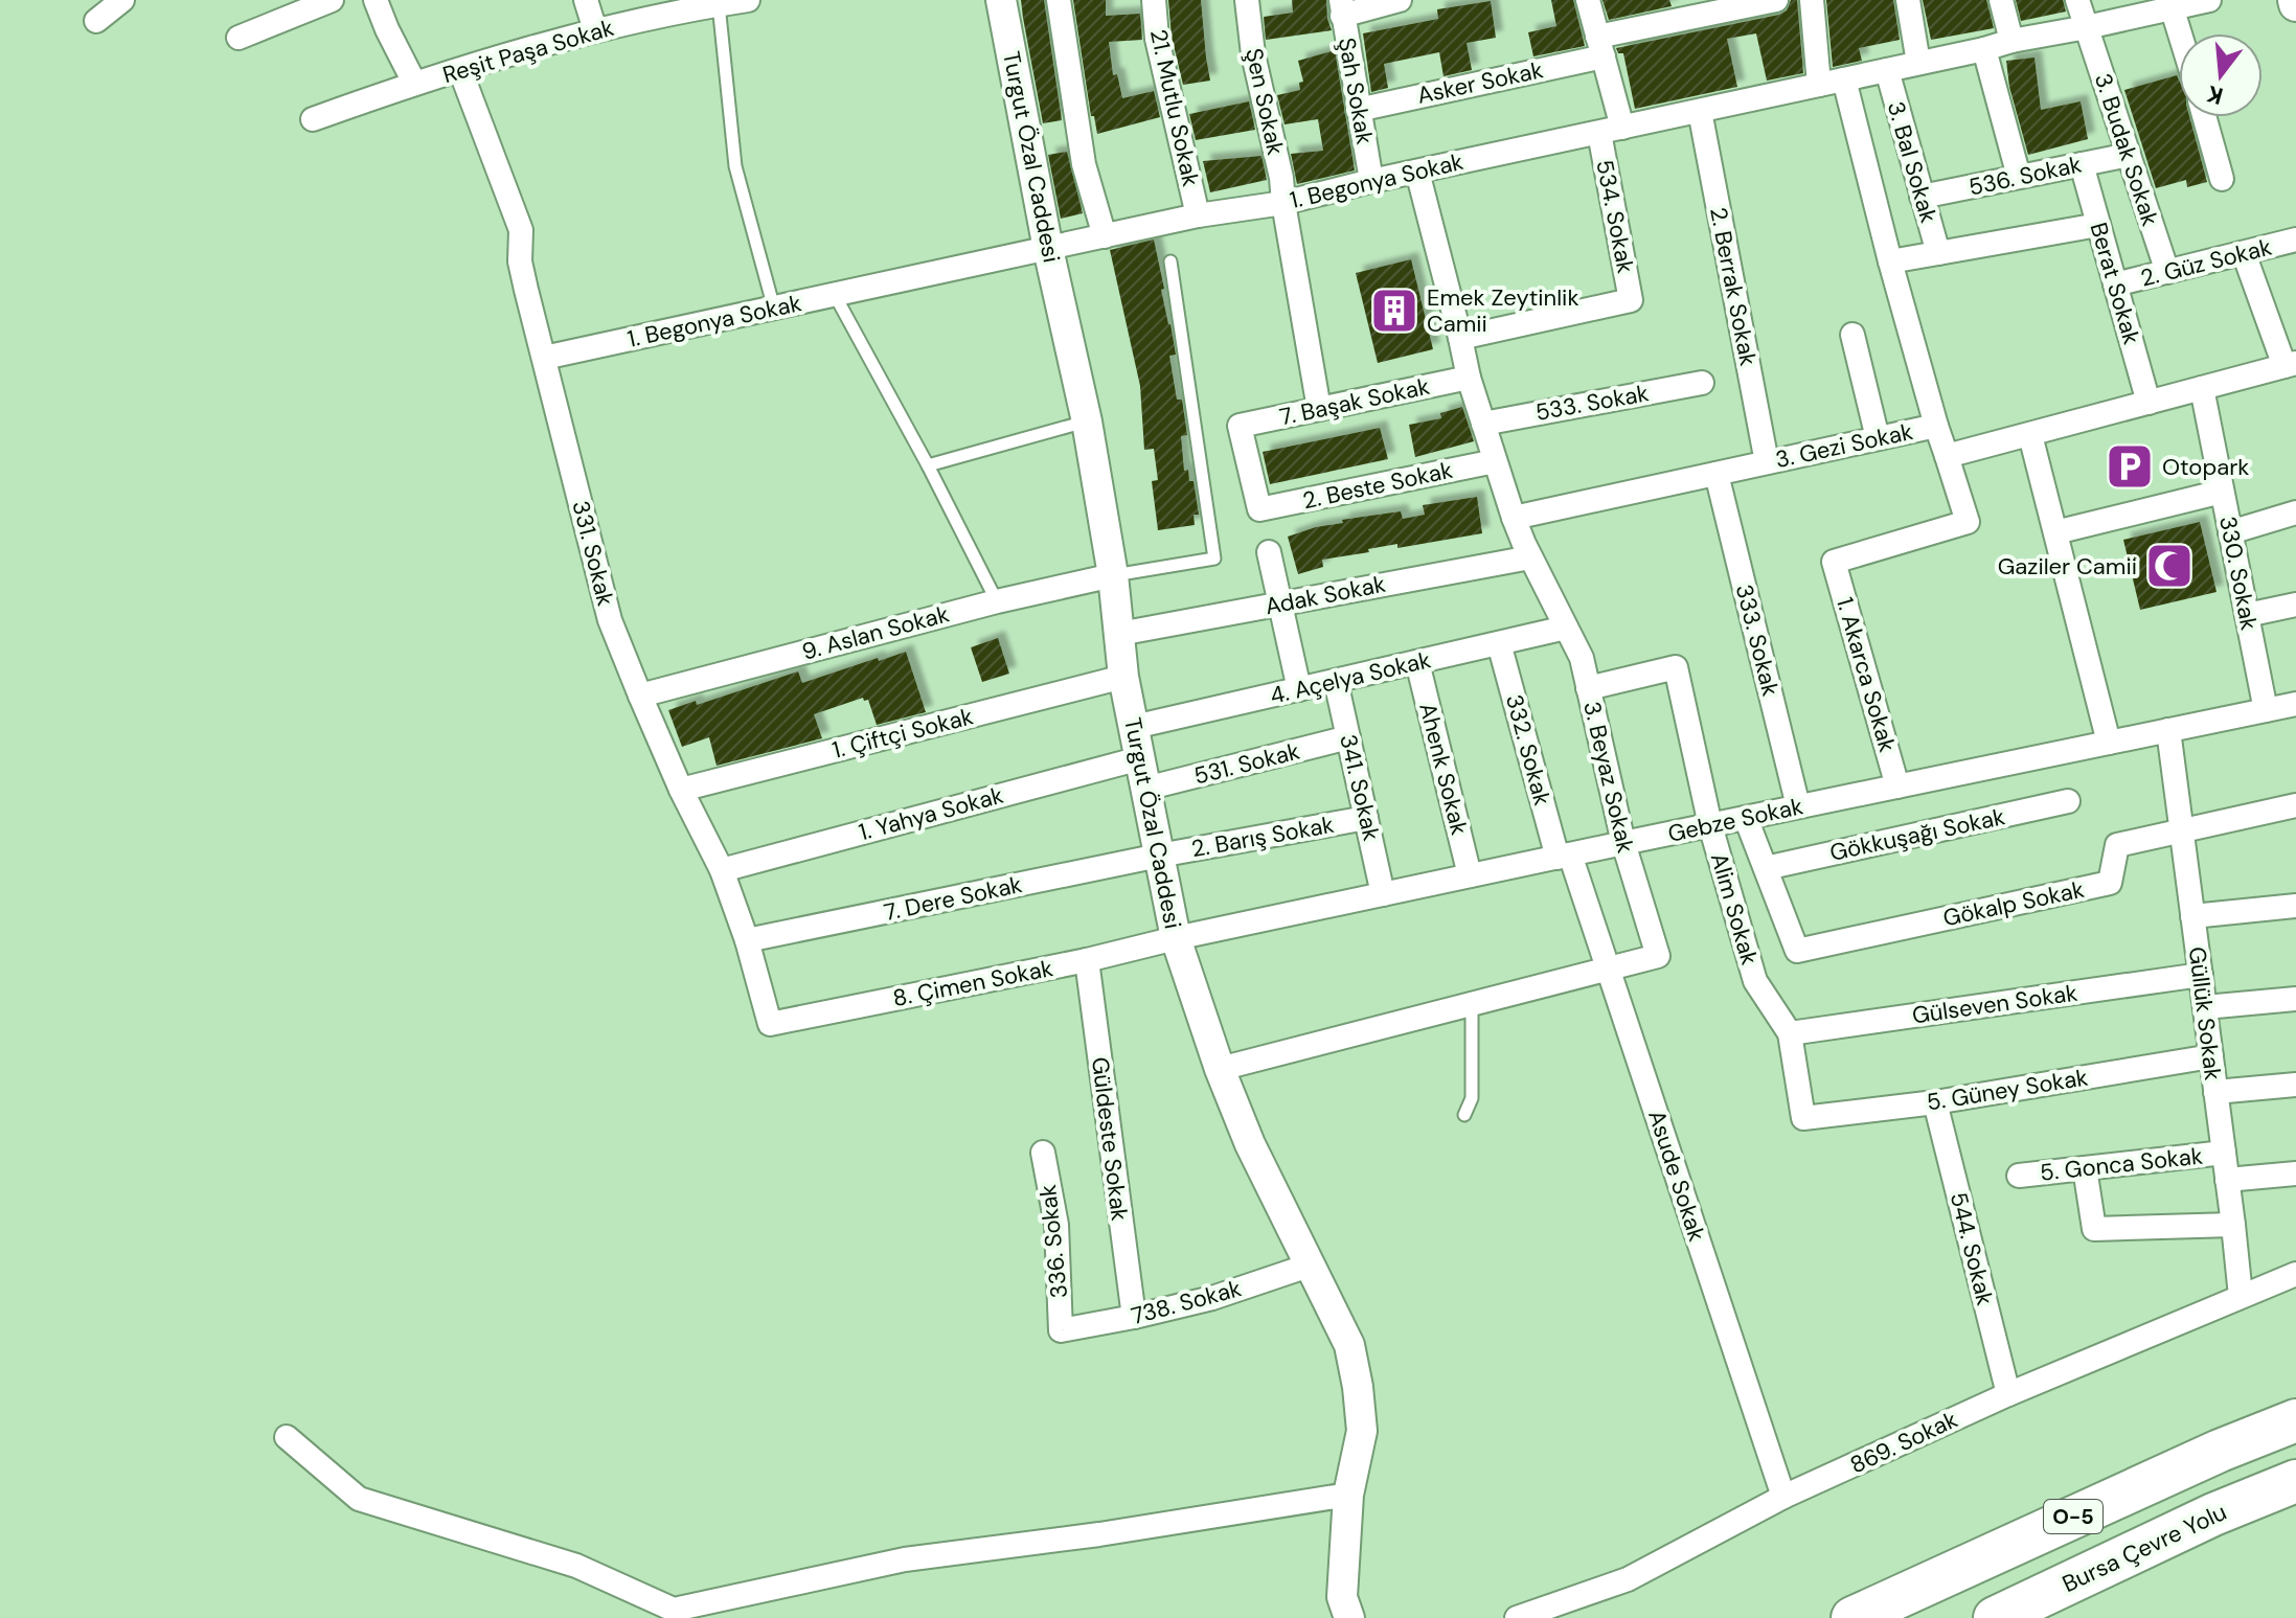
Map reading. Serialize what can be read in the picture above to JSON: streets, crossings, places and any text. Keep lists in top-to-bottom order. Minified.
{"streets":{"highway":["O-5","Bursa Çevre Yolu"],"street":["Reşit Paşa Sokak","Asker Sokak","Şah Sokak","Şen Sokak","21. Mutlu Sokak","3. Budak Sokak","Turgut Özal Caddesi","3. Bal Sokak","536. Sokak","1. Begonya Sokak","534. Sokak","2. Güz Sokak","Berat Sokak","2. Berrak Sokak","7. Başak Sokak","533. Sokak","3. Gezi Sokak","2. Beste Sokak","331. Sokak","330. Sokak","Adak Sokak","9. Aslan Sokak","333. Sokak","1. Akarca Sokak","4. Açelya Sokak","1. Çiftçi Sokak","332. Sokak","531. Sokak","Ahenk Sokak","3. Beyaz Sokak","341. Sokak","1. Yahya Sokak","Gebze Sokak","Gökkuşağı Sokak","2. Barış Sokak","7. Dere Sokak","Gökalp Sokak","Alim Sokak","8. Çimen Sokak","Gülseven Sokak","Güllük Sokak","5. Güney Sokak","Güldeste Sokak","5. Gonca Sokak","Asude Sokak","336. Sokak","544. Sokak","738. Sokak","869. Sokak"]},"crossings":[["Reşit Paşa Sokak","331. Sokak"],["Asker Sokak","Şah Sokak"],["Asker Sokak","534. Sokak"],["Şah Sokak","1. Begonya Sokak"],["Şen Sokak","1. Begonya Sokak"],["Şen Sokak","7. Başak Sokak"],["21. Mutlu Sokak","1. Begonya Sokak"],["3. Budak Sokak","536. Sokak"],["3. Budak Sokak","1. Begonya Sokak"],["3. Budak Sokak","2. Güz Sokak"],["Turgut Özal Caddesi","1. Begonya Sokak"],["Turgut Özal Caddesi","Adak Sokak"],["Turgut Özal Caddesi","9. Aslan Sokak"],["Turgut Özal Caddesi","4. Açelya Sokak"],["Turgut Özal Caddesi","1. Çiftçi Sokak"],["Turgut Özal Caddesi","531. Sokak"],["Turgut Özal Caddesi","3. Beyaz Sokak"],["Turgut Özal Caddesi","1. Yahya Sokak"],["Turgut Özal Caddesi","Gebze Sokak"],["Turgut Özal Caddesi","2. Barış Sokak"],["Turgut Özal Caddesi","7. Dere Sokak"],["Turgut Özal Caddesi","8. Çimen Sokak"],["Turgut Özal Caddesi","738. Sokak"],["3. Bal Sokak","536. Sokak"],["3. Bal Sokak","1. Begonya Sokak"],["536. Sokak","Berat Sokak"],["1. Begonya Sokak","534. Sokak"],["1. Begonya Sokak","2. Berrak Sokak"],["1. Begonya Sokak","331. Sokak"],["1. Begonya Sokak","3. Beyaz Sokak"],["534. Sokak","3. Beyaz Sokak"],["2. Güz Sokak","Berat Sokak"],["Berat Sokak","3. Gezi Sokak"],["2. Berrak Sokak","3. Gezi Sokak"],["7. Başak Sokak","2. Beste Sokak"],["7. Başak Sokak","3. Beyaz Sokak"],["533. Sokak","3. Beyaz Sokak"],["3. Gezi Sokak","330. Sokak"],["3. Gezi Sokak","333. Sokak"],["3. Gezi Sokak","1. Akarca Sokak"],["3. Gezi Sokak","3. Beyaz Sokak"],["2. Beste Sokak","3. Beyaz Sokak"],["331. Sokak","9. Aslan Sokak"],["331. Sokak","1. Çiftçi Sokak"],["331. Sokak","1. Yahya Sokak"],["331. Sokak","7. Dere Sokak"],["331. Sokak","8. Çimen Sokak"],["330. Sokak","Gebze Sokak"],["Adak Sokak","3. Beyaz Sokak"],["333. Sokak","Gebze Sokak"],["1. Akarca Sokak","Gebze Sokak"],["4. Açelya Sokak","332. Sokak"],["4. Açelya Sokak","Ahenk Sokak"],["4. Açelya Sokak","3. Beyaz Sokak"],["4. Açelya Sokak","341. Sokak"],["332. Sokak","Gebze Sokak"],["332. Sokak","Asude Sokak"],["531. Sokak","341. Sokak"],["Ahenk Sokak","Gebze Sokak"],["3. Beyaz Sokak","Gebze Sokak"],["3. Beyaz Sokak","Alim Sokak"],["3. Beyaz Sokak","Asude Sokak"],["341. Sokak","Gebze Sokak"],["341. Sokak","2. Barış Sokak"],["Gebze Sokak","Alim Sokak"],["Gebze Sokak","8. Çimen Sokak"],["Gebze Sokak","Güllük Sokak"],["Gebze Sokak","Asude Sokak"],["Gökkuşağı Sokak","Gökalp Sokak"],["2. Barış Sokak","7. Dere Sokak"],["Gökalp Sokak","Güllük Sokak"],["Alim Sokak","Gülseven Sokak"],["Alim Sokak","5. Güney Sokak"],["8. Çimen Sokak","Güldeste Sokak"],["Gülseven Sokak","Güllük Sokak"],["Gülseven Sokak","5. Güney Sokak"],["Güllük Sokak","5. Güney Sokak"],["Güllük Sokak","5. Gonca Sokak"],["Güllük Sokak","869. Sokak"],["5. Güney Sokak","544. Sokak"],["Güldeste Sokak","738. Sokak"],["Asude Sokak","869. Sokak"],["336. Sokak","738. Sokak"],["544. Sokak","869. Sokak"]],"places":{"building":["Emek Zeytinlik Camii"],"parking":["Otopark"],"mosque":["Gaziler Camii"]},"north":"bottom"}
